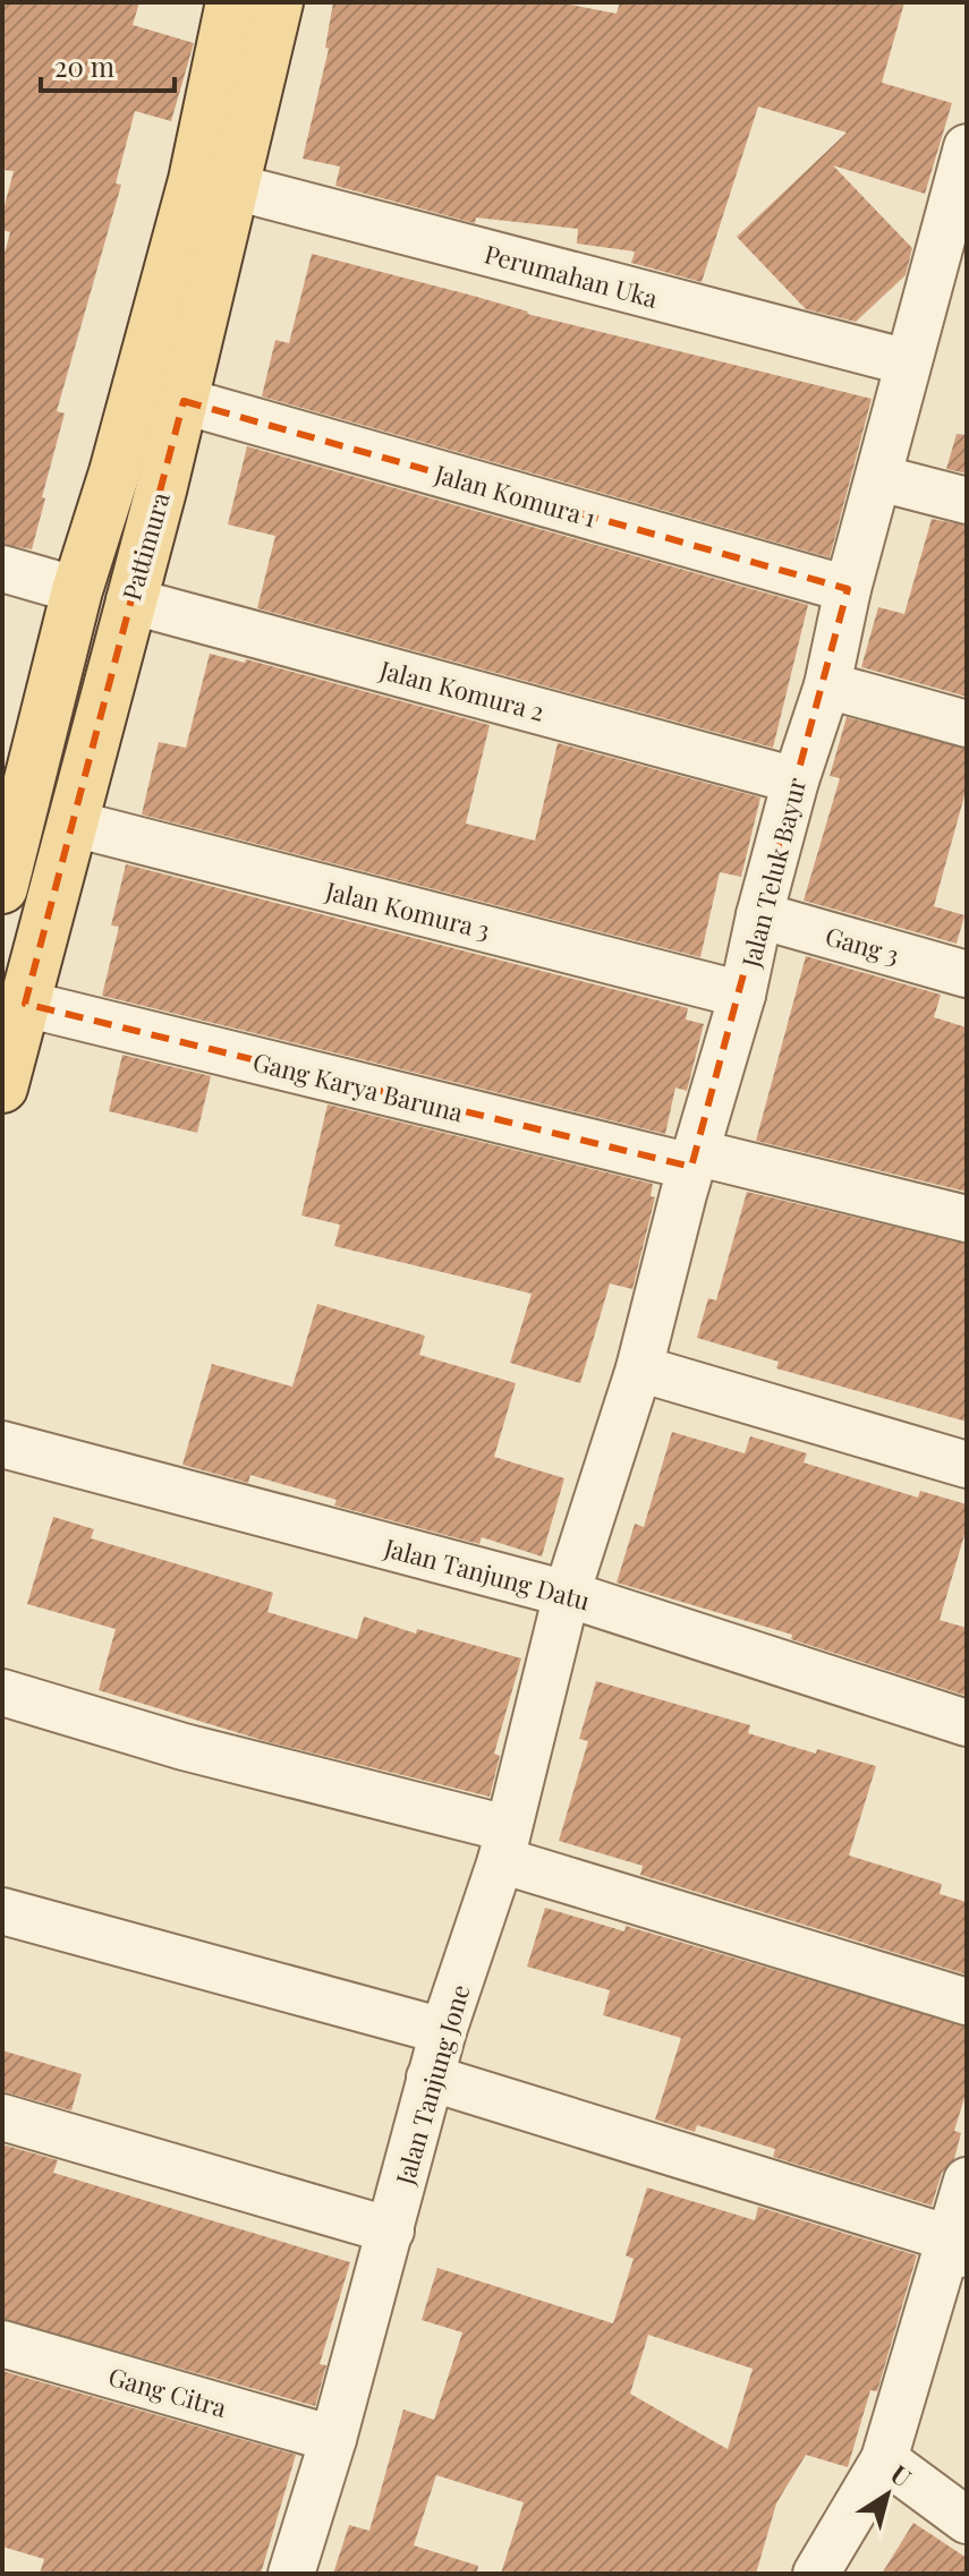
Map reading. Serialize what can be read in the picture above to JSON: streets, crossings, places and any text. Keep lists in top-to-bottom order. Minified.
{"streets":{"main road":["Pattimura"],"street":["Perumahan Uka","Jalan Komura 1","Jalan Komura 2","Jalan Teluk Bayur","Jalan Komura 3","Gang 3","Gang Karya Baruna","Jalan Tanjung Datu","Jalan Tanjung Jone","Gang Citra"]},"crossings":[["Perumahan Uka","Pattimura"],["Perumahan Uka","Jalan Teluk Bayur"],["Jalan Komura 1","Pattimura"],["Jalan Komura 1","Jalan Teluk Bayur"],["Pattimura","Jalan Komura 2"],["Pattimura","Jalan Komura 3"],["Pattimura","Gang Karya Baruna"],["Jalan Komura 2","Jalan Teluk Bayur"],["Jalan Teluk Bayur","Jalan Komura 3"],["Jalan Teluk Bayur","Gang 3"],["Jalan Teluk Bayur","Gang Karya Baruna"],["Jalan Teluk Bayur","Jalan Tanjung Datu"],["Jalan Teluk Bayur","Jalan Tanjung Jone"],["Jalan Tanjung Datu","Jalan Tanjung Jone"],["Jalan Tanjung Jone","Gang Citra"]],"scale_bar":"20 m","north":"top right"}
